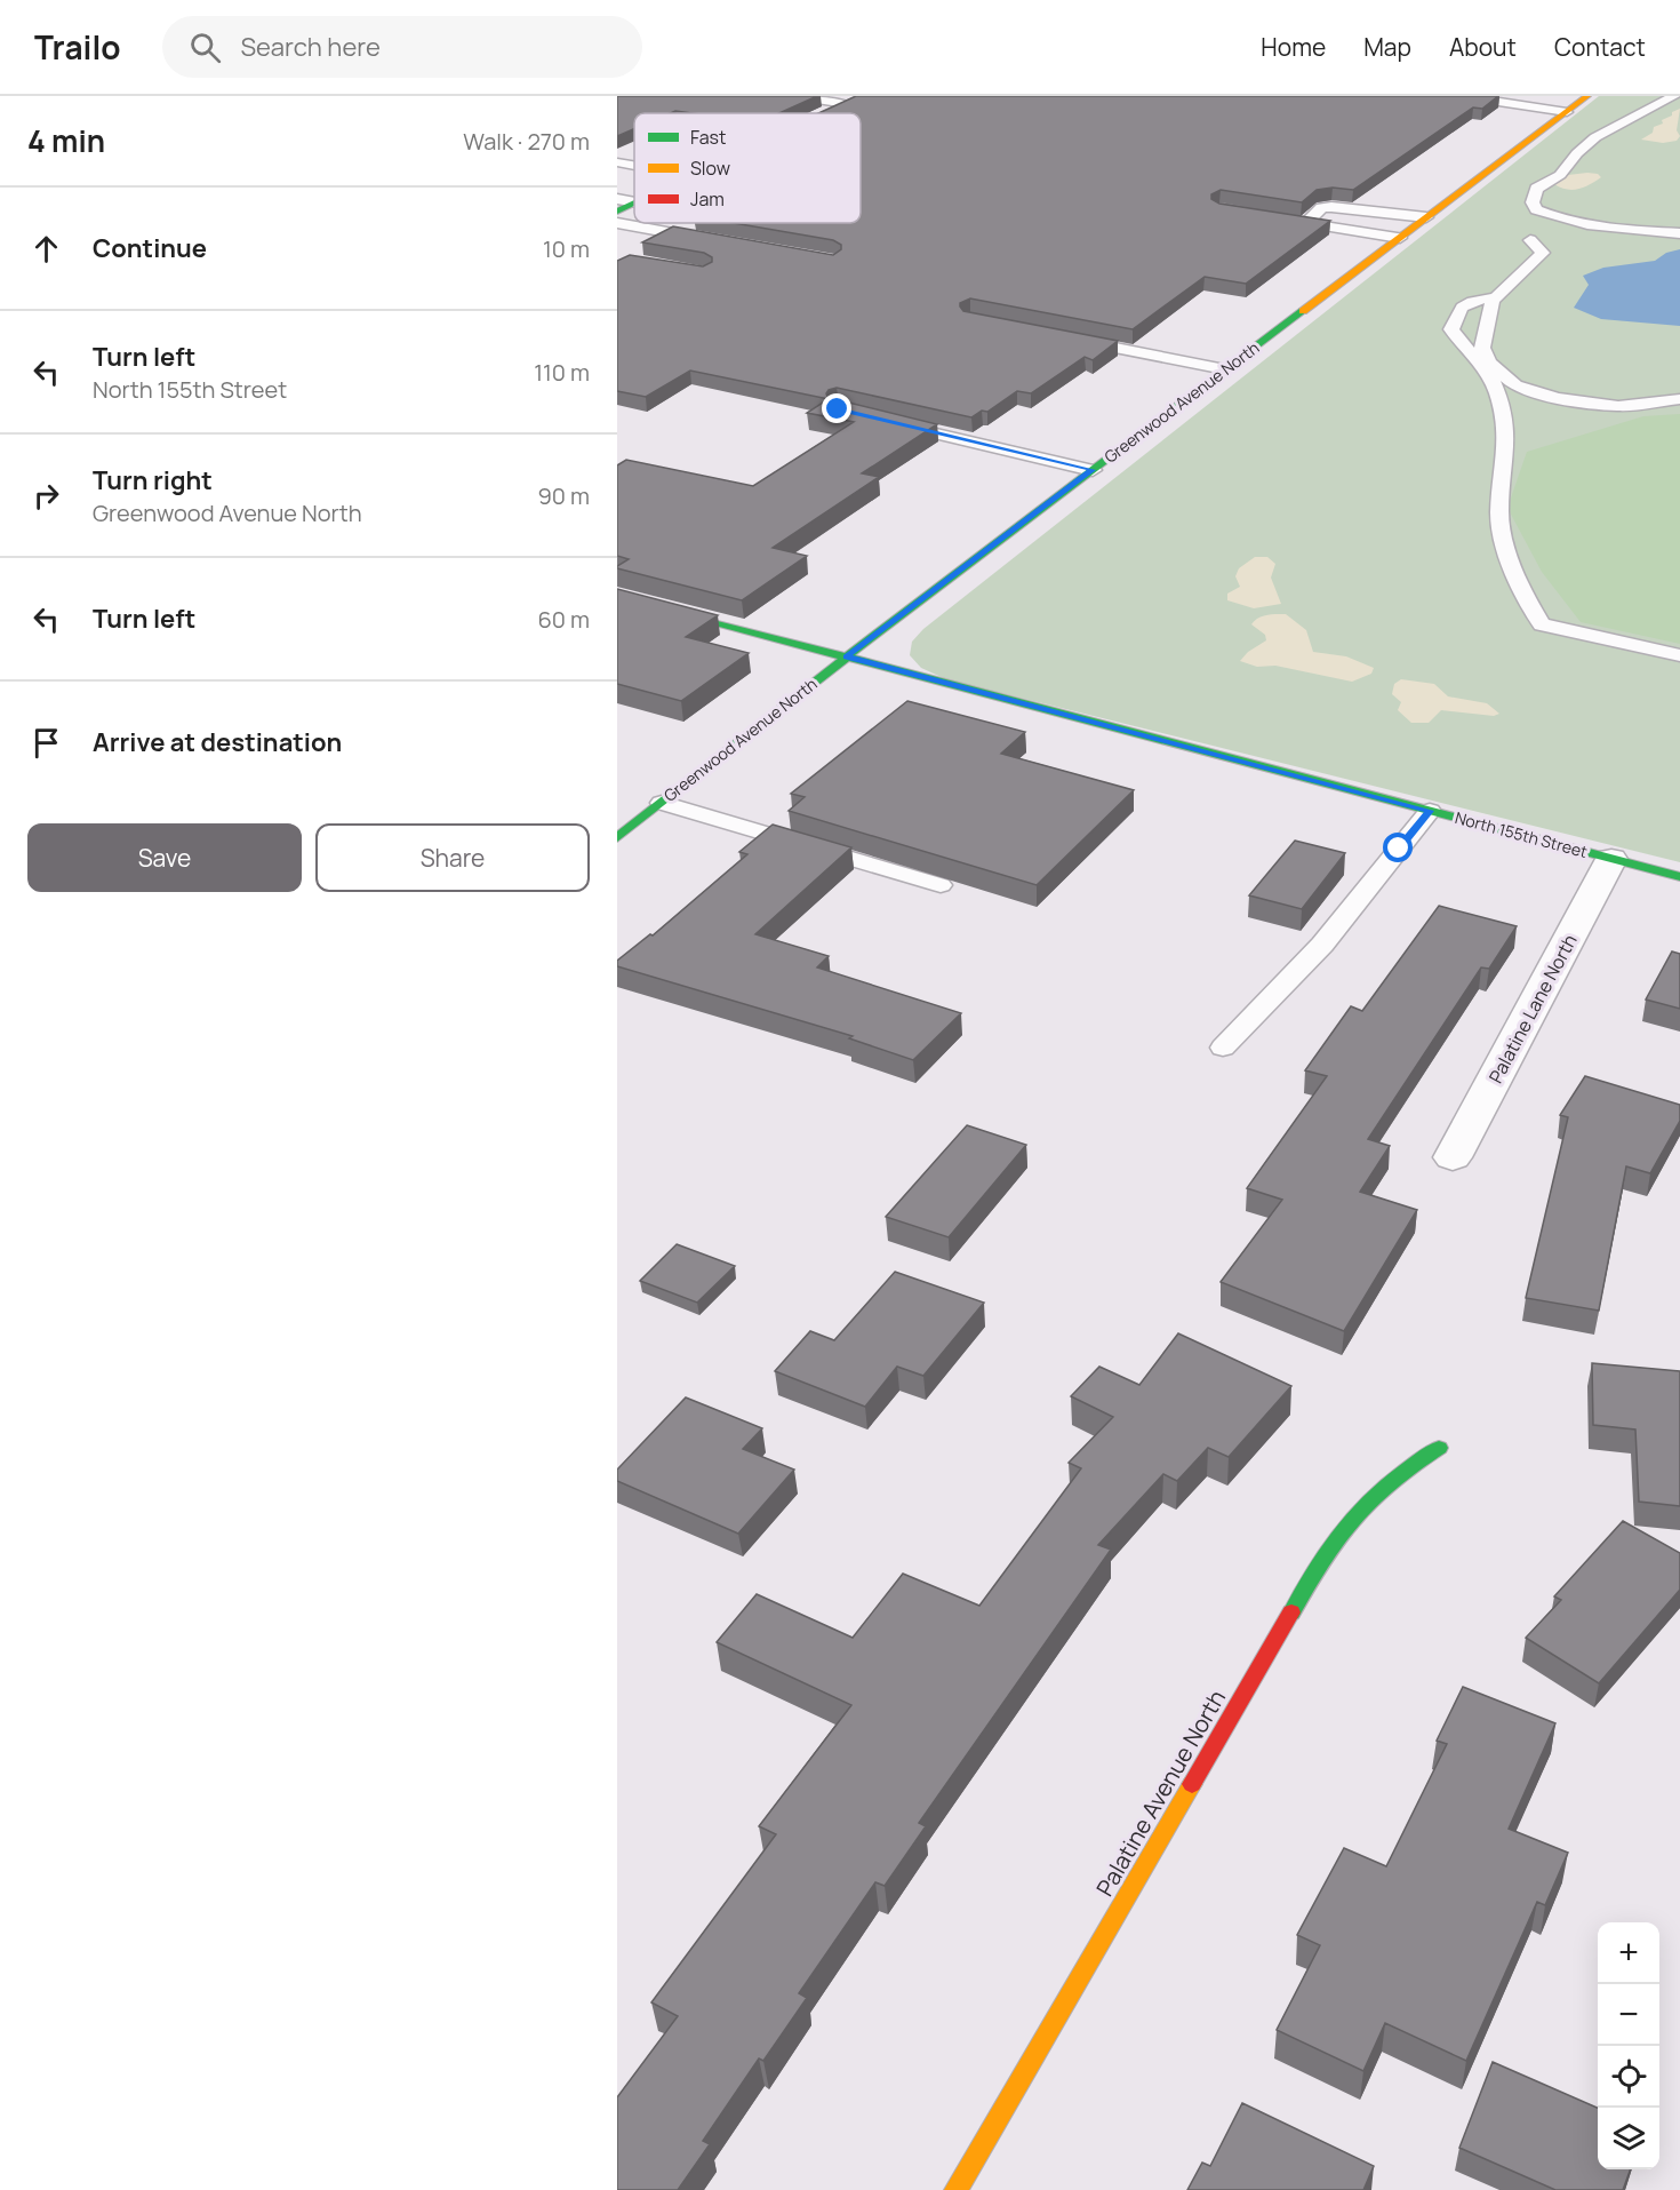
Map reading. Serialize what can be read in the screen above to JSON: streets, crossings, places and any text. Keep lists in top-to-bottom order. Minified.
{"streets":{"street":["Greenwood Avenue North","North 155th Street","Palatine Lane North","Palatine Avenue North"]},"crossings":[["Greenwood Avenue North","North 155th Street"],["North 155th Street","Palatine Lane North"]],"legend":["Fast","Slow","Jam"],"page":{"header":"Trailo","search":"Search here","nav":["Home","Map","About","Contact"],"heading":["4 min","Walk · 270 m"],"list":[["Continue","10 m"],["Turn left","North 155th Street","110 m"],["Turn right","Greenwood Avenue North","90 m"],["Turn left","60 m"],"Arrive at destination"],"buttons":["Save","Share"],"map_buttons":["+","−"]}}
